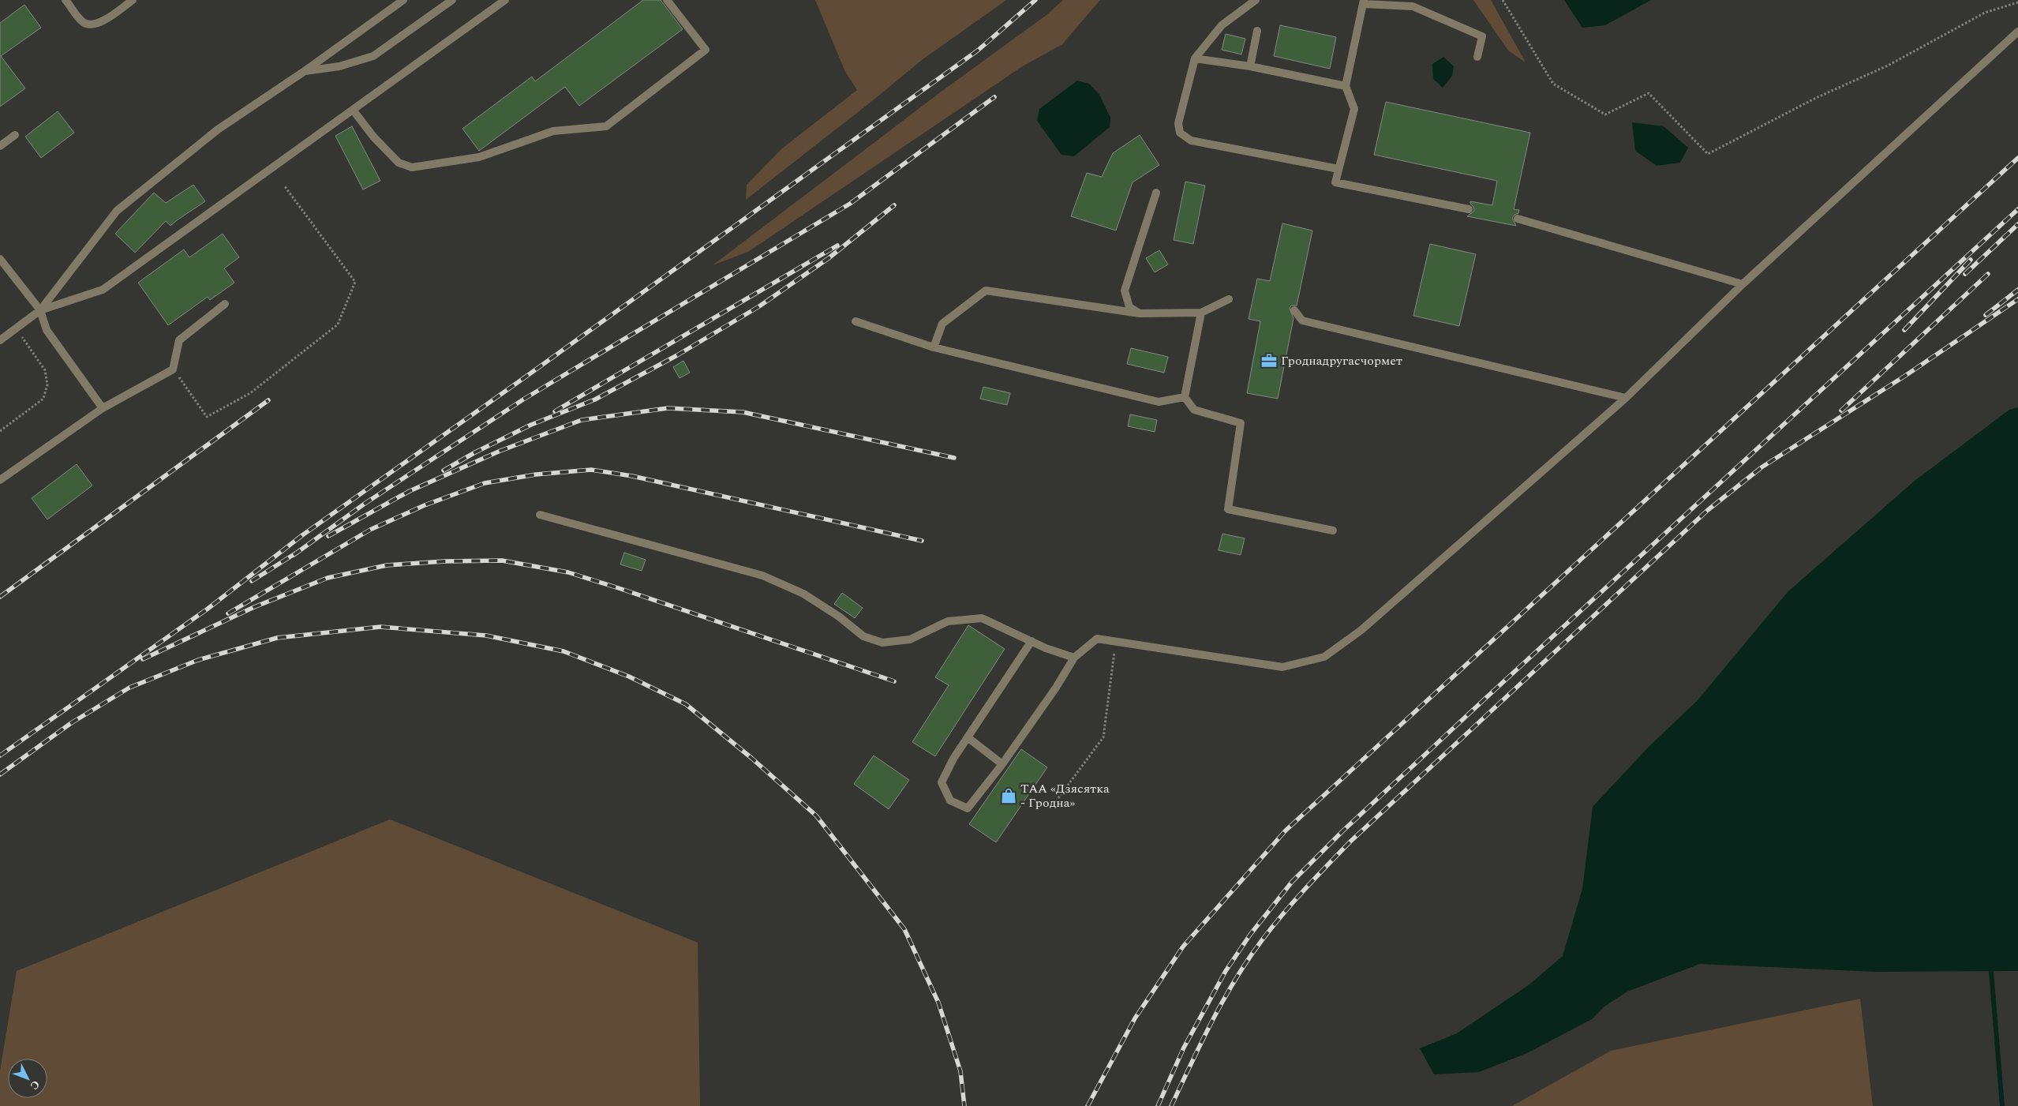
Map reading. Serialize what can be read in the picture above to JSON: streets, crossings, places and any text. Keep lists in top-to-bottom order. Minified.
{"places":{"office":["Гроднадругасчормет"],"shop":["ТАА «Дзясятка - Гродна»"]},"north":"bottom right"}
